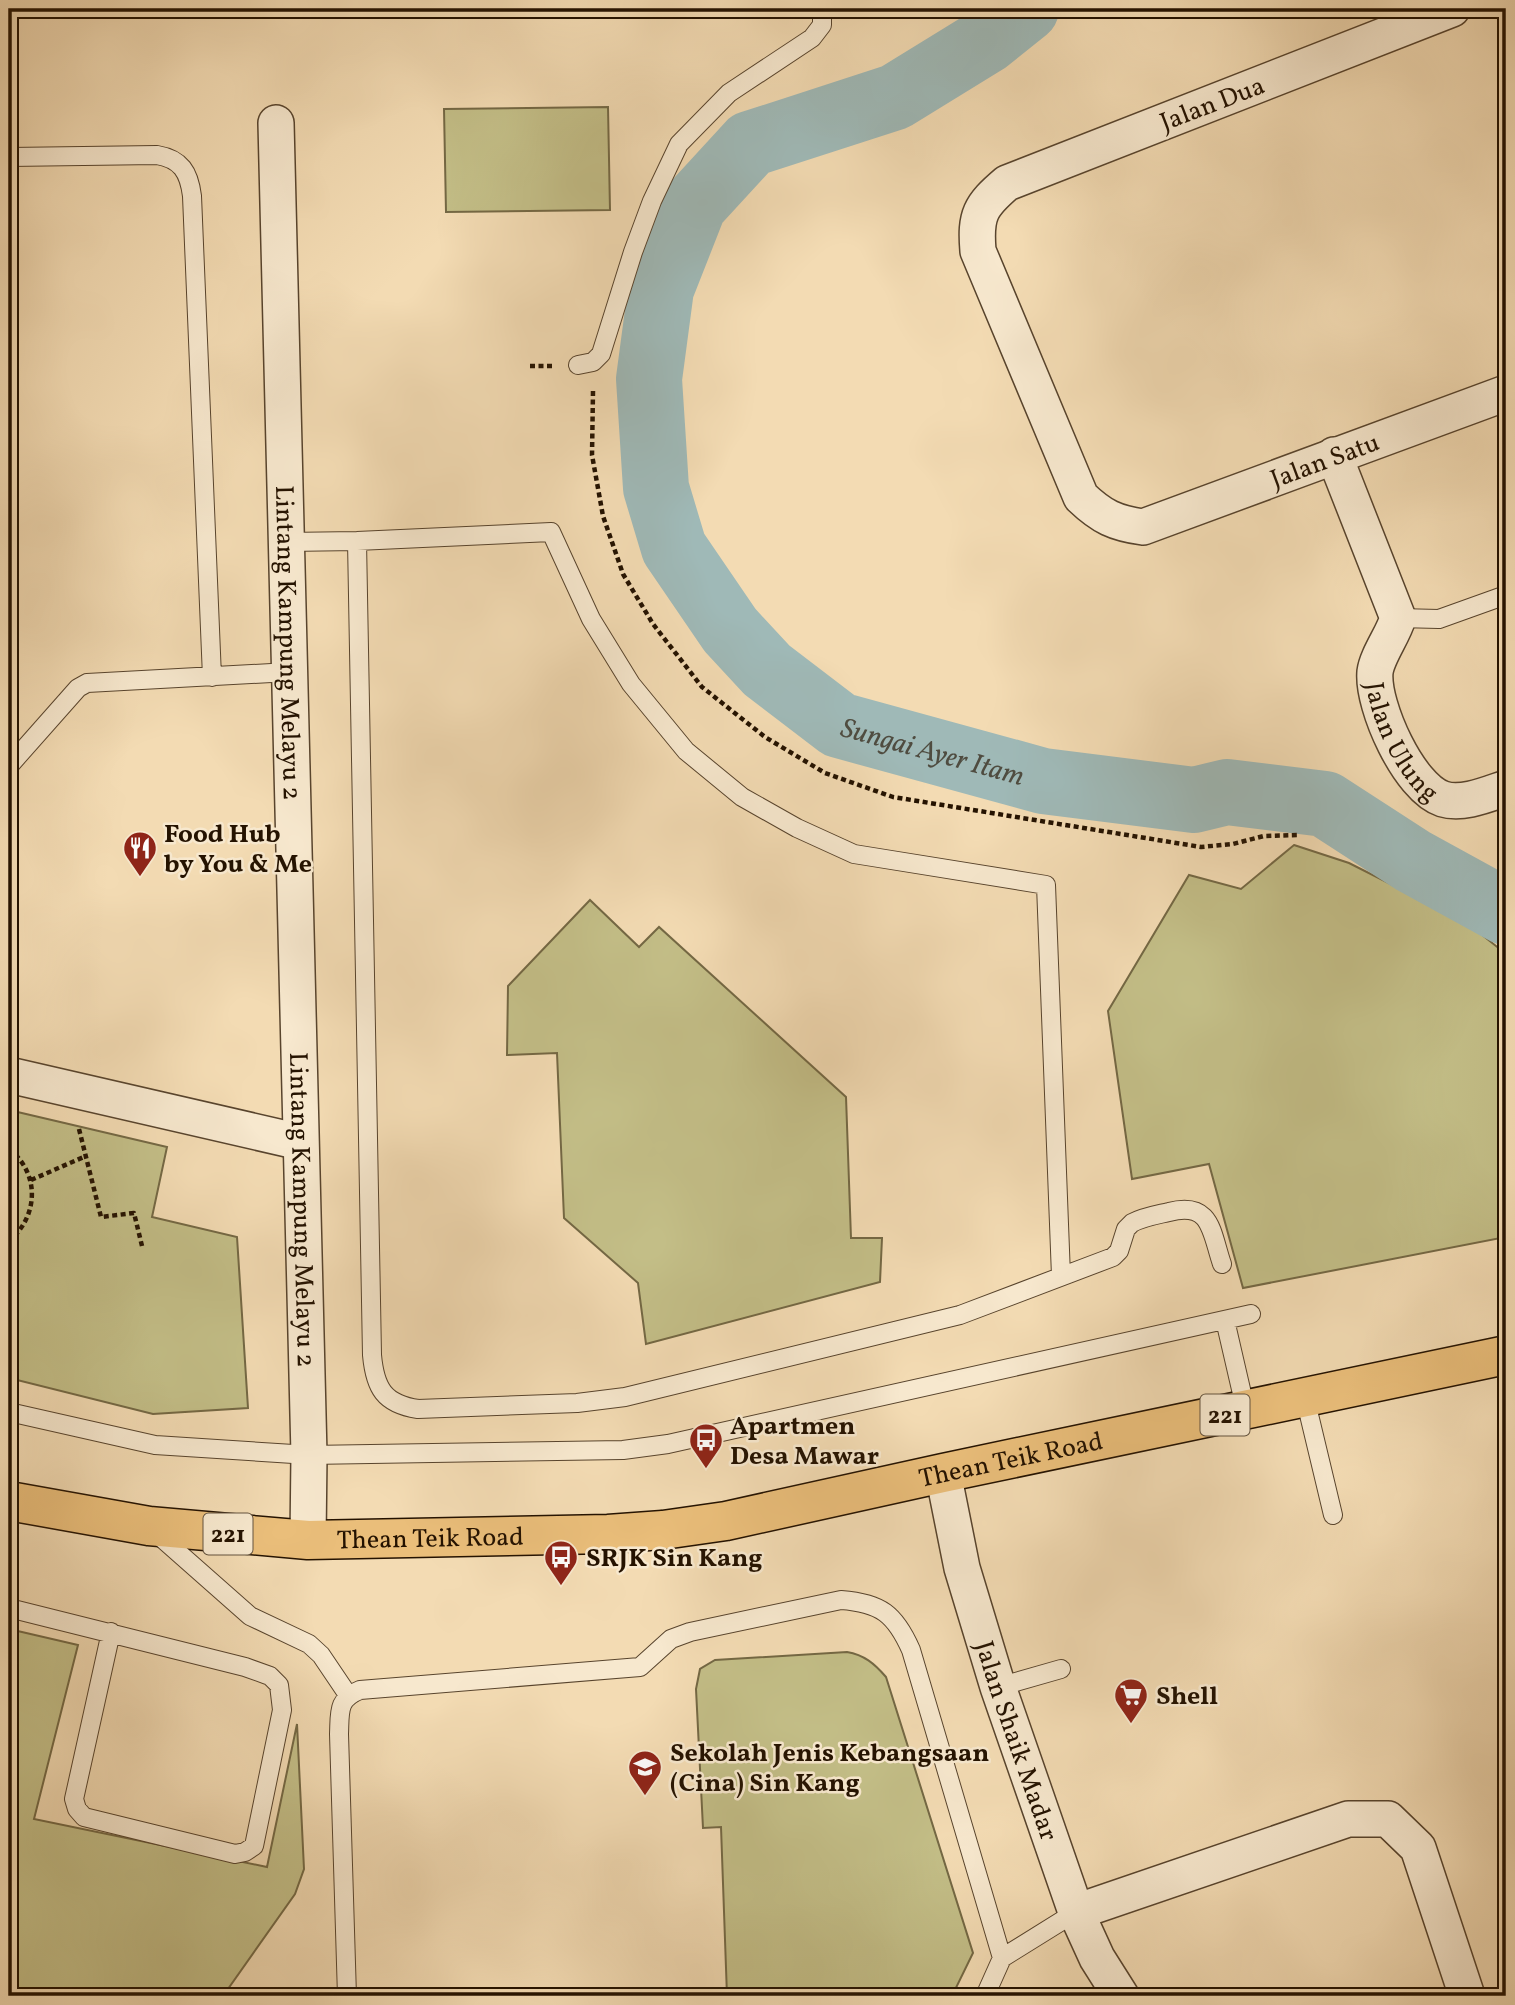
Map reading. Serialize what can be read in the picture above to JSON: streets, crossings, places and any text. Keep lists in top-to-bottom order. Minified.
{"streets":{"main road":["221","Thean Teik Road"],"street":["Jalan Dua","Jalan Satu","Lintang Kampung Melayu 2","Jalan Ulung","Jalan Shaik Madar"]},"crossings":[["Jalan Dua","Jalan Satu"],["Lintang Kampung Melayu 2","Thean Teik Road"],["Thean Teik Road","Jalan Shaik Madar"]],"water":["Sungai Ayer Itam"],"places":{"restaurant":["Food Hub by You & Me"],"bus stop":["Apartmen Desa Mawar","SRJK Sin Kang"],"supermarket":["Shell"],"school or university":["Sekolah Jenis Kebangsaan (Cina) Sin Kang"]}}
